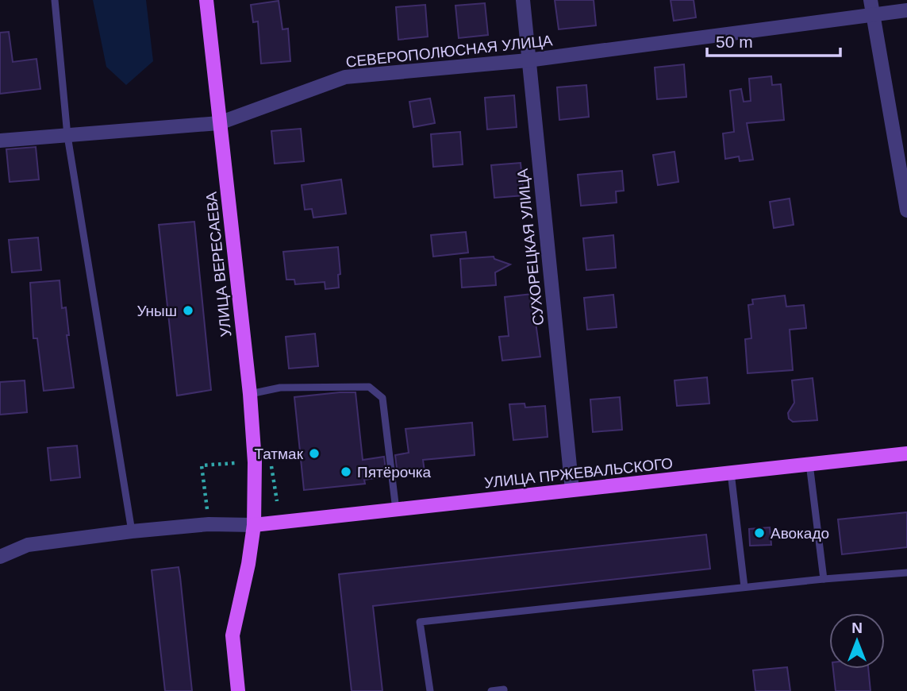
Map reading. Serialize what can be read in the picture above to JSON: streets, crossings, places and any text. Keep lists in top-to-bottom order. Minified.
{"streets":{"main road":["УЛИЦА ВЕРЕСАЕВА","УЛИЦА ПРЖЕВАЛЬСКОГО"],"street":["СЕВЕРОПОЛЮСНАЯ УЛИЦА","СУХОРЕЦКАЯ УЛИЦА"]},"crossings":[["СЕВЕРОПОЛЮСНАЯ УЛИЦА","СУХОРЕЦКАЯ УЛИЦА"],["СЕВЕРОПОЛЮСНАЯ УЛИЦА","УЛИЦА ВЕРЕСАЕВА"],["СУХОРЕЦКАЯ УЛИЦА","УЛИЦА ПРЖЕВАЛЬСКОГО"],["УЛИЦА ВЕРЕСАЕВА","УЛИЦА ПРЖЕВАЛЬСКОГО"]],"places":["Уныш","Татмак","Пятёрочка","Авокадо"],"scale_bar":"50 m","north":"top"}
